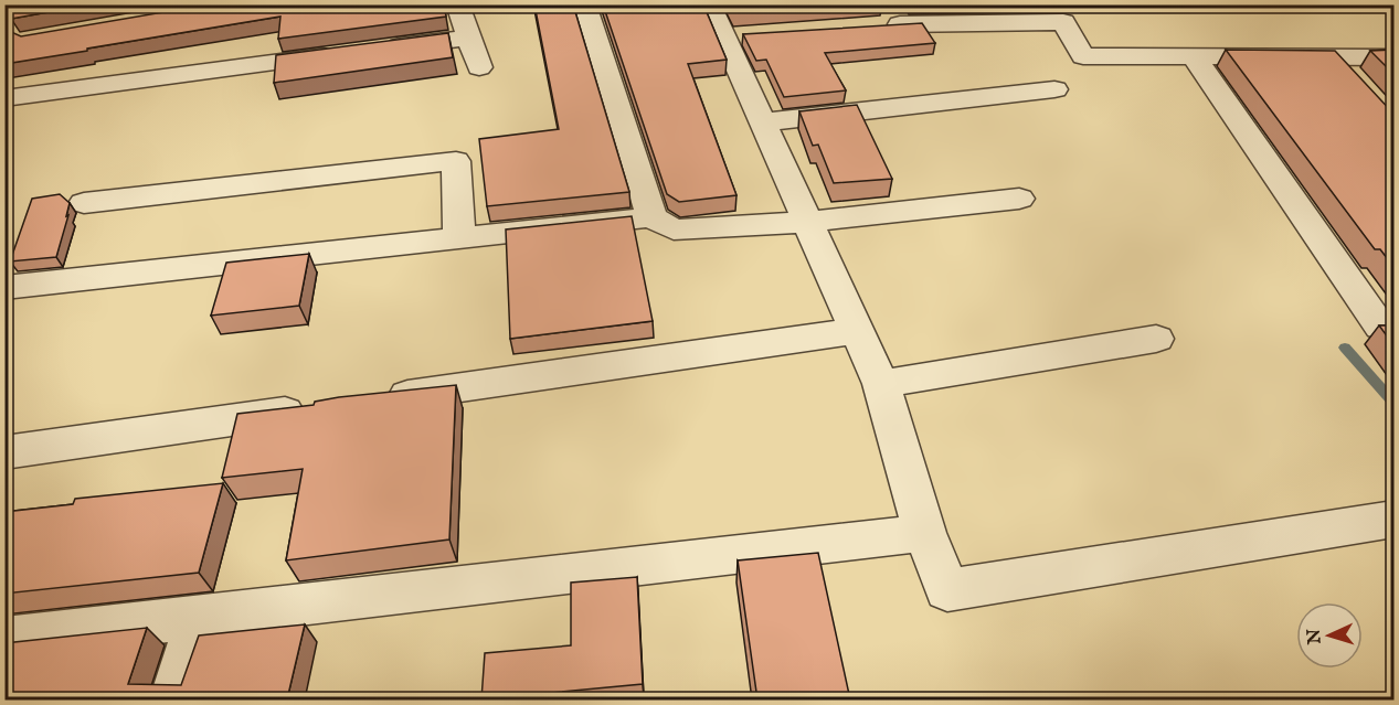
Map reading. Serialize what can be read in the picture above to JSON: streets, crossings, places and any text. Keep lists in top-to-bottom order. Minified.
{"north":"left"}
